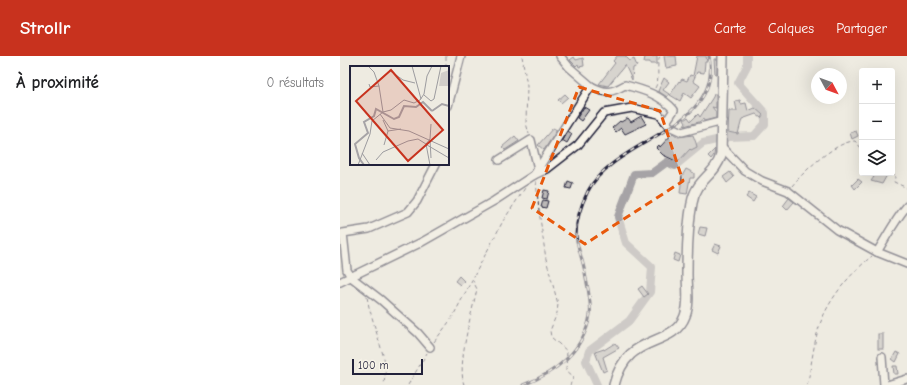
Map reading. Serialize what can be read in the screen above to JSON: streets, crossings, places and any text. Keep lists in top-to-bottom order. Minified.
{"scale_bar":"100 m","north":"bottom right","page":{"header":"Strollr","nav":["Carte","Calques","Partager"],"heading":["À proximité","0 résultats"],"map_buttons":["+","−"],"scale":"100 m"}}
